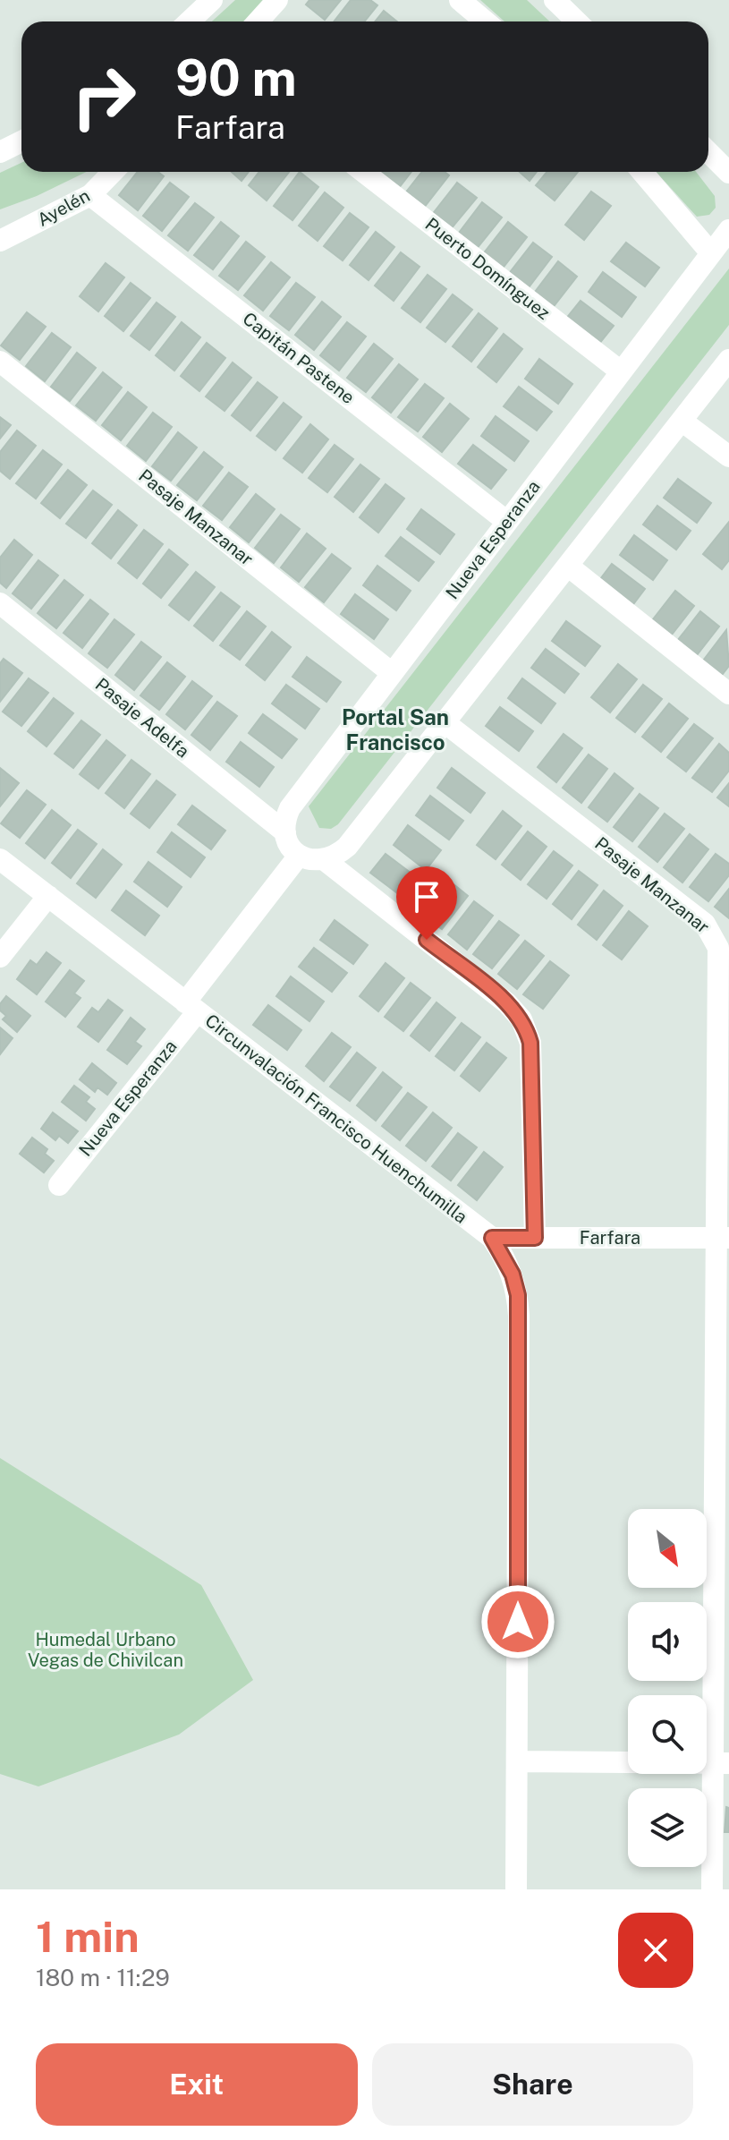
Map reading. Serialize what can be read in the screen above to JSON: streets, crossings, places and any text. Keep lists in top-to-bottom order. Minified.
{"streets":{"street":["Ayelén","Puerto Domínguez","Capitán Pastene","Pasaje Manzanar","Nueva Esperanza","Pasaje Adelfa","Circunvalación Francisco Huenchumilla","Farfara"]},"crossings":[["Ayelén","Capitán Pastene"],["Puerto Domínguez","Nueva Esperanza"],["Capitán Pastene","Nueva Esperanza"],["Pasaje Manzanar","Nueva Esperanza"],["Pasaje Manzanar","Farfara"],["Nueva Esperanza","Pasaje Adelfa"],["Nueva Esperanza","Circunvalación Francisco Huenchumilla"],["Circunvalación Francisco Huenchumilla","Farfara"]],"districts":["Portal San Francisco"],"parks":["Humedal Urbano Vegas de Chivilcan"],"north":"bottom right","page":{"turn":["90 m","Farfara"],"heading":["1 min","180 m · 11:29"],"buttons":["Exit","Share"]}}
